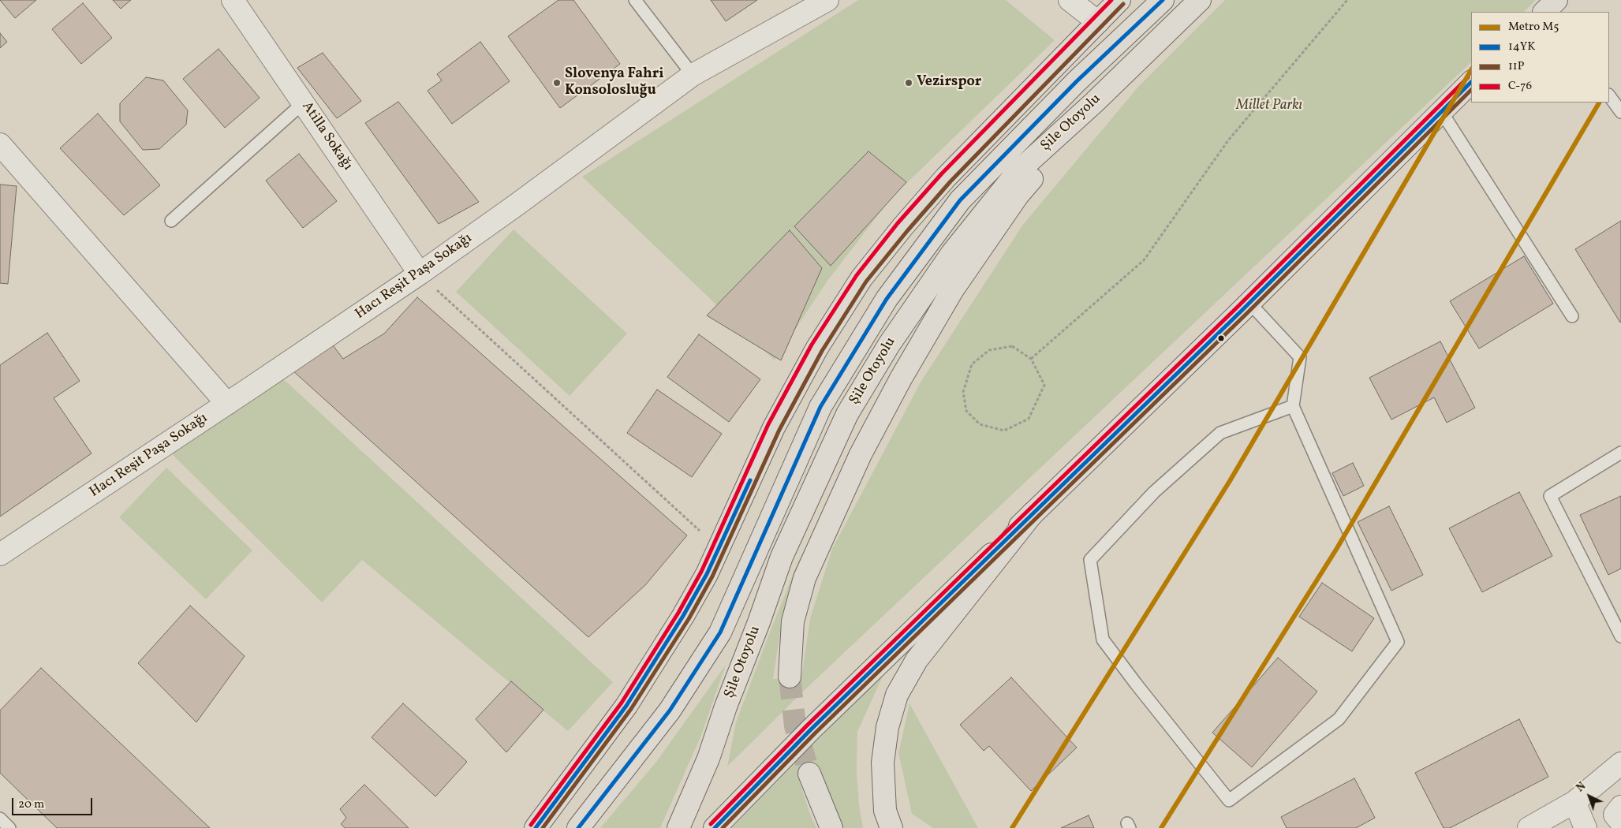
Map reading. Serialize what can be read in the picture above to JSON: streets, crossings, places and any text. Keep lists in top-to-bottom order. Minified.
{"streets":{"main road":["Şile Otoyolu"],"street":["Atilla Sokağı","Hacı Reşit Paşa Sokağı"]},"crossings":[["Atilla Sokağı","Hacı Reşit Paşa Sokağı"]],"parks":["Millet Parkı"],"places":["Slovenya Fahri Konsolosluğu","Vezirspor"],"lines":["transit line 14YK","transit line C-76","transit line 11P","metro line M5"],"legend":["Metro M5","14YK","11P","C-76"],"scale_bar":"20 m","north":"top left"}
